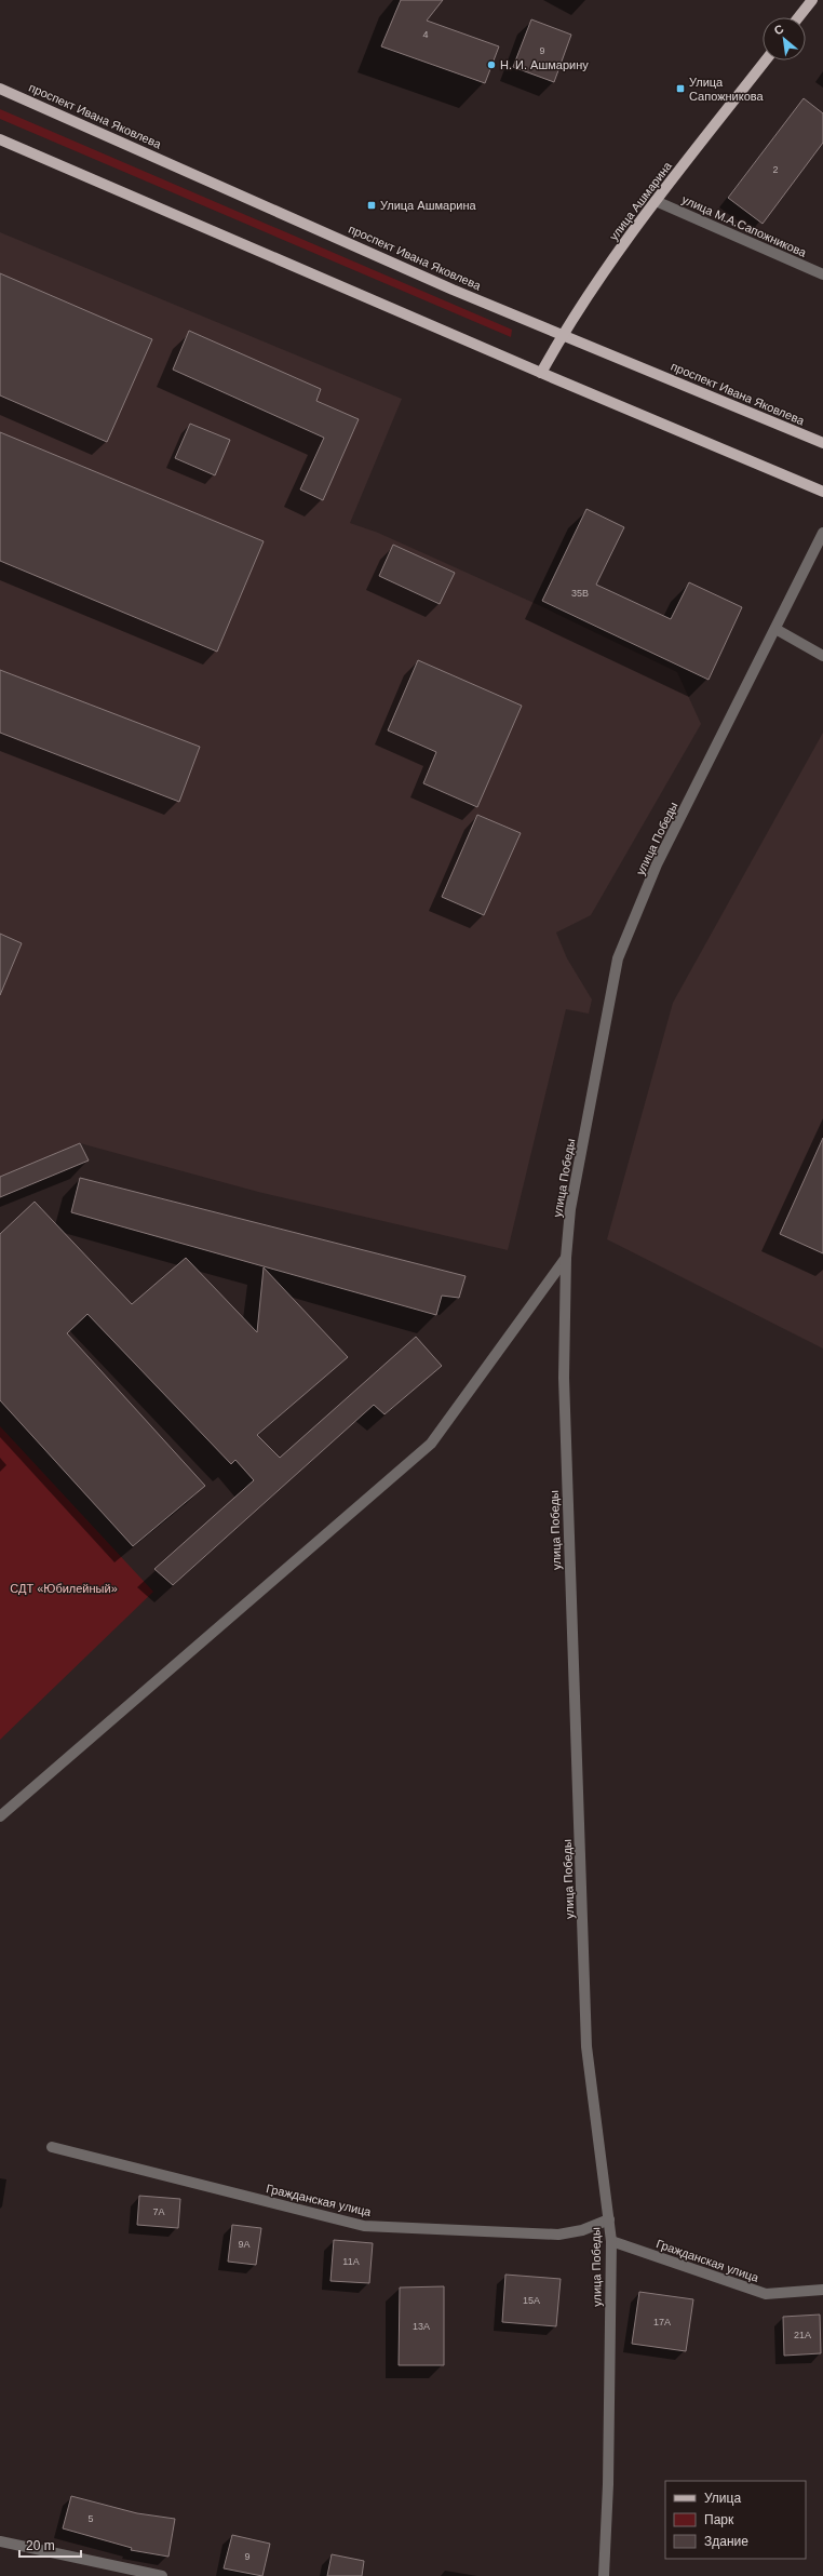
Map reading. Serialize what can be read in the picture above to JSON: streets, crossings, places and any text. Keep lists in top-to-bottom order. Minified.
{"streets":{"main road":["проспект Ивана Яковлева","улица Ашмарина"],"street":["улица М.А.Сапожникова","улица Победы","Гражданская улица"]},"crossings":[["проспект Ивана Яковлева","улица Ашмарина"],["улица Ашмарина","улица М.А.Сапожникова"],["улица Победы","Гражданская улица"]],"parks":["СДТ «Юбилейный»"],"places":{"other":["Н. И. Ашмарину"],"transit":["Улица Сапожникова","Улица Ашмарина"]},"house_numbers":["4","9","2","35В","7А","9А","11А","15А","17А","13А","21А","5","9"],"legend":["Улица","Парк","Здание"],"scale_bar":"20 m","north":"top left"}
